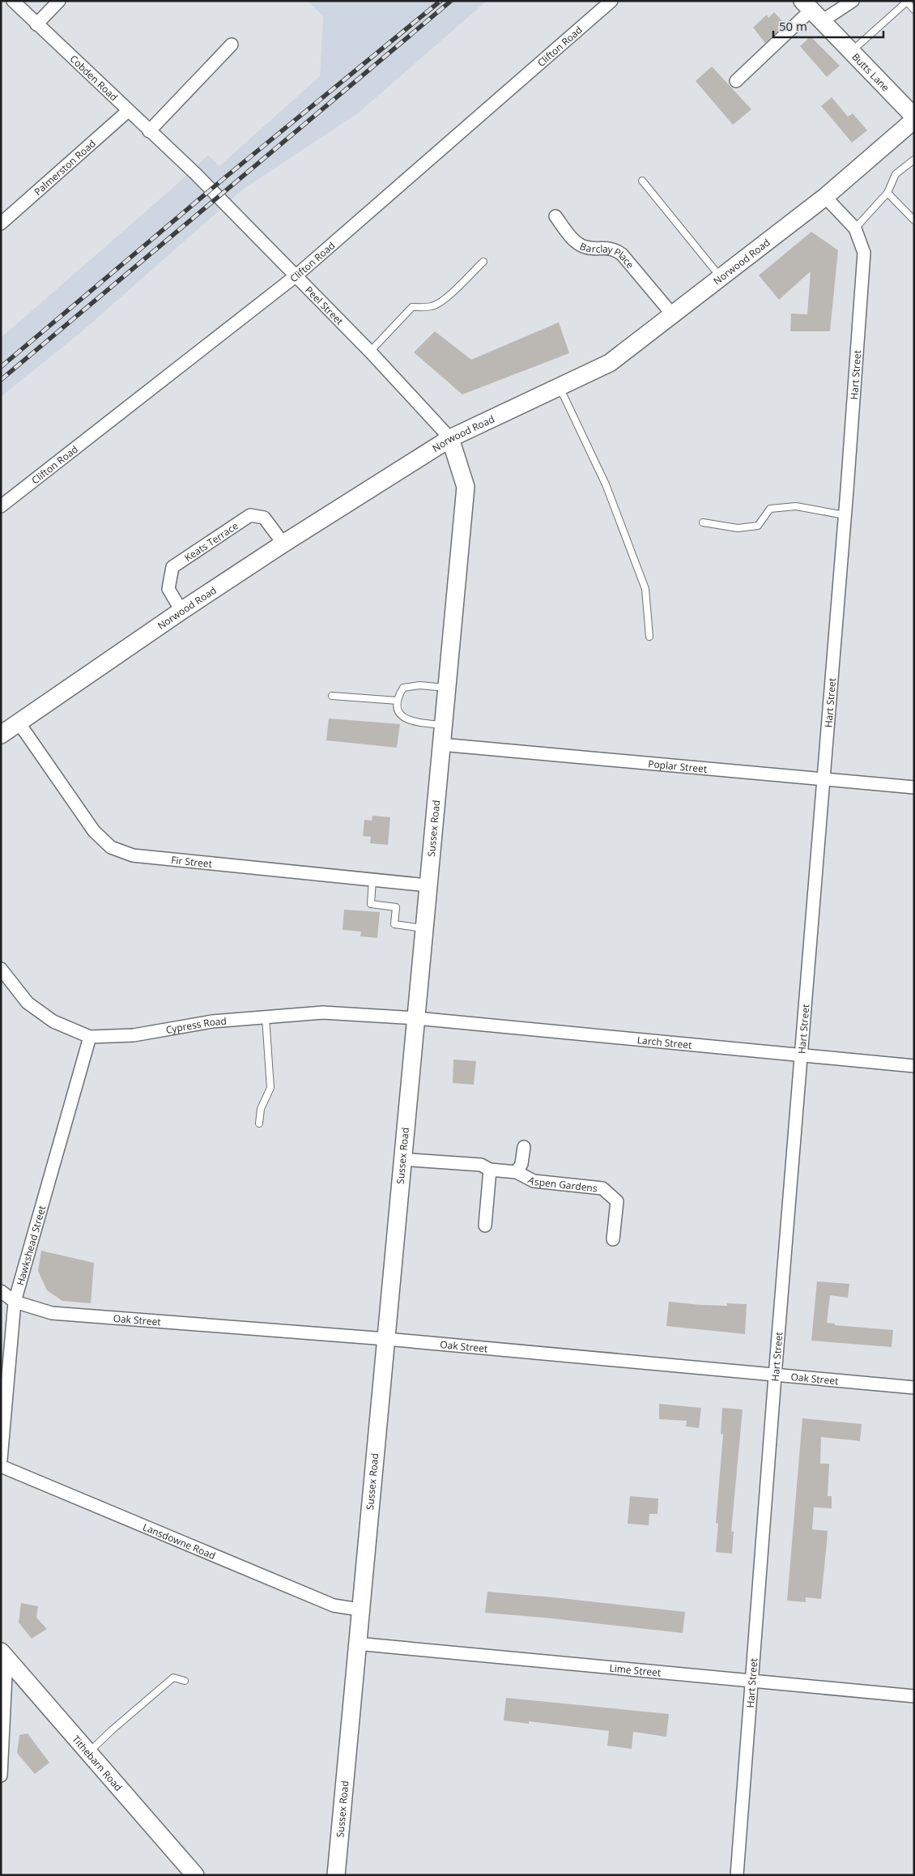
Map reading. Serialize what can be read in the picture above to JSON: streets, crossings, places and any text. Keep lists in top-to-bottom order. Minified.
{"streets":{"street":["Clifton Road","Butts Lane","Cobden Road","Palmerston Road","Barclay Place","Norwood Road","Peel Street","Hart Street","Keats Terrace","Poplar Street","Sussex Road","Fir Street","Cypress Road","Larch Street","Aspen Gardens","Hawkshead Street","Oak Street","Lansdowne Road","Lime Street","Tithebarn Road"]},"crossings":[["Clifton Road","Peel Street"],["Butts Lane","Norwood Road"],["Cobden Road","Palmerston Road"],["Cobden Road","Peel Street"],["Barclay Place","Norwood Road"],["Norwood Road","Peel Street"],["Norwood Road","Hart Street"],["Norwood Road","Keats Terrace"],["Norwood Road","Sussex Road"],["Norwood Road","Fir Street"],["Peel Street","Sussex Road"],["Hart Street","Poplar Street"],["Hart Street","Larch Street"],["Hart Street","Oak Street"],["Hart Street","Lime Street"],["Poplar Street","Sussex Road"],["Sussex Road","Fir Street"],["Sussex Road","Cypress Road"],["Sussex Road","Larch Street"],["Sussex Road","Aspen Gardens"],["Sussex Road","Oak Street"],["Sussex Road","Lansdowne Road"],["Sussex Road","Lime Street"],["Cypress Road","Larch Street"],["Cypress Road","Hawkshead Street"],["Hawkshead Street","Oak Street"]],"scale_bar":"50 m"}
